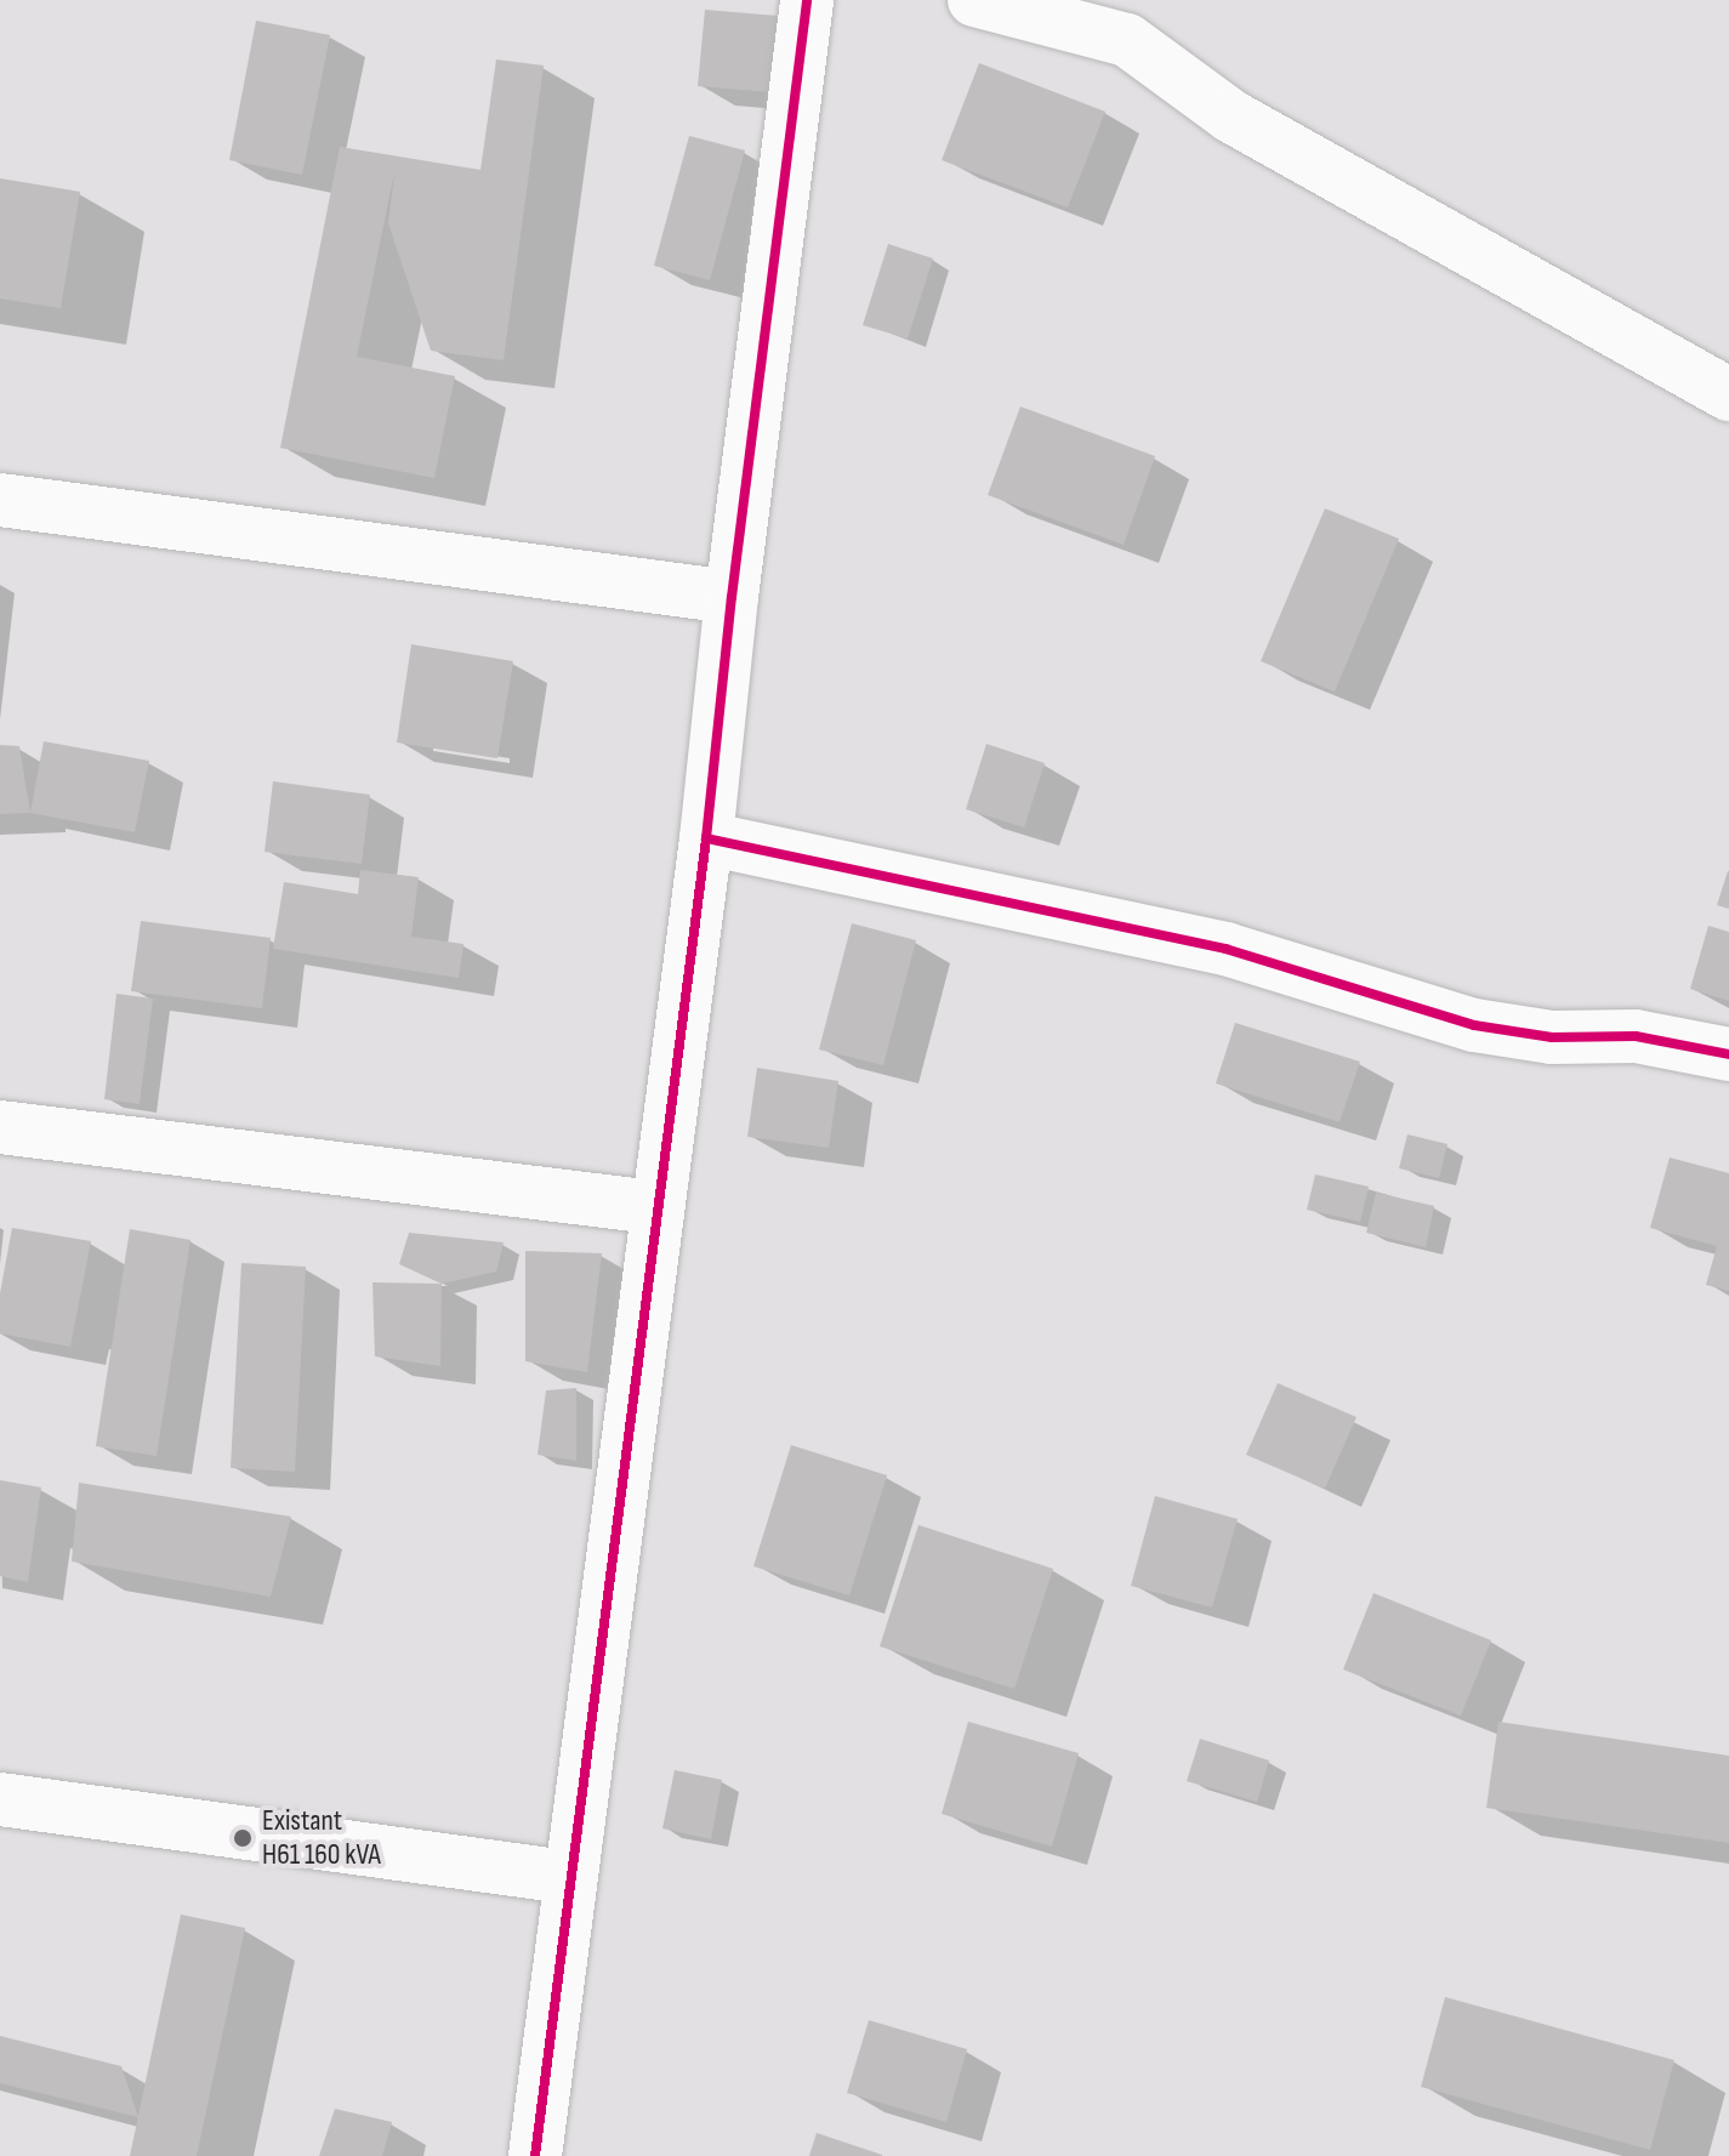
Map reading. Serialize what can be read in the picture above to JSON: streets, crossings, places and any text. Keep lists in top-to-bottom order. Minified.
{"places":["Existant H61 160 kVA"]}
